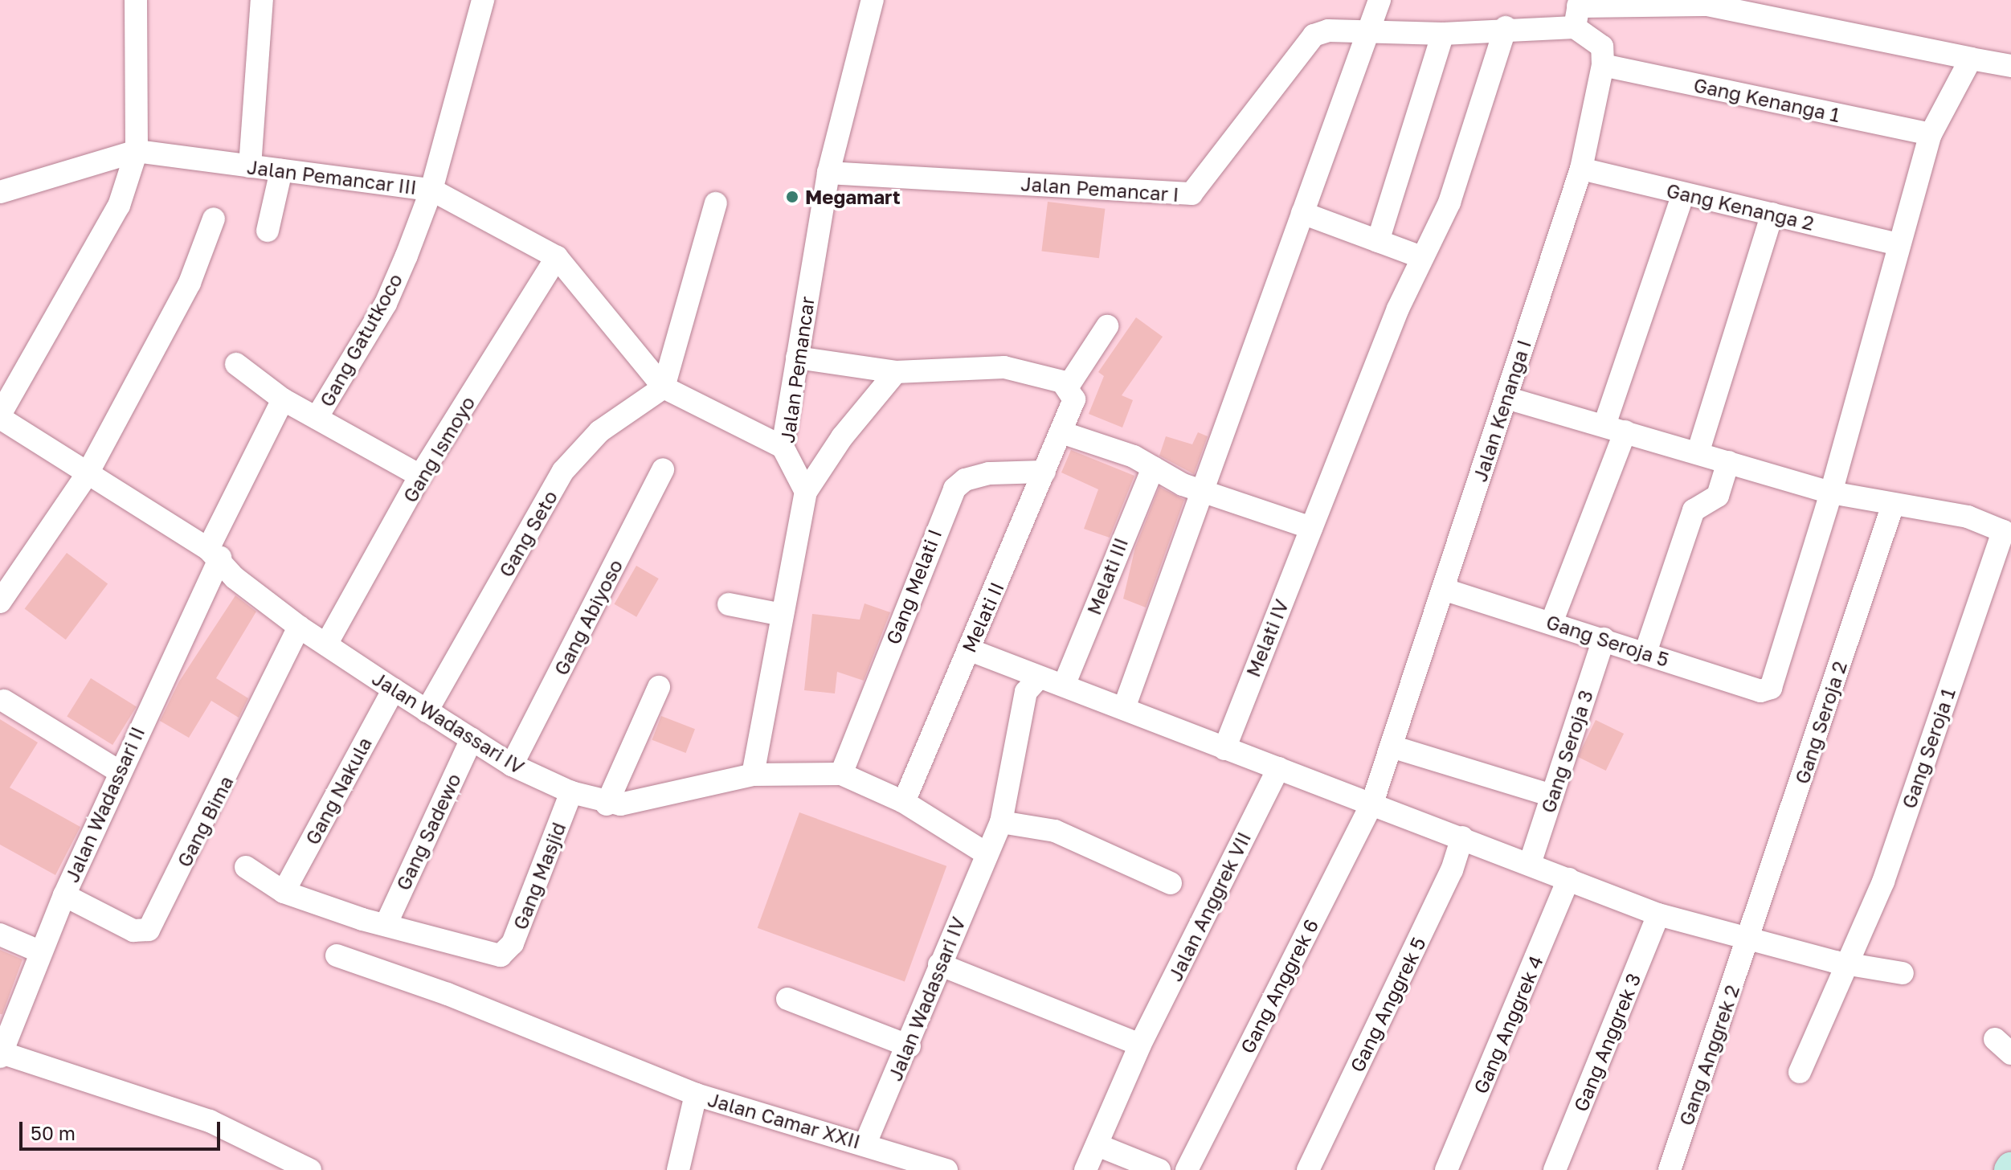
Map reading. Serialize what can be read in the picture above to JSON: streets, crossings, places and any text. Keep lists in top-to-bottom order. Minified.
{"streets":{"street":["Gang Kenanga 1","Jalan Pemancar III","Jalan Pemancar I","Gang Kenanga 2","Gang Gatutkoco","Jalan Pemancar","Jalan Kenanga I","Gang Ismoyo","Gang Seto","Melati III","Gang Melati I","Gang Abiyoso","Melati II","Melati IV","Gang Seroja 5","Jalan Wadassari IV","Gang Seroja 2","Gang Seroja 1","Gang Seroja 3","Gang Nakula","Jalan Wadassari II","Gang Bima","Gang Sadewo","Gang Masjid","Jalan Anggrek VII","Gang Anggrek 6","Gang Anggrek 5","Gang Anggrek 4","Gang Anggrek 3","Gang Anggrek 2","Jalan Camar XXII"]},"crossings":[["Gang Kenanga 1","Jalan Kenanga I"],["Jalan Pemancar III","Gang Gatutkoco"],["Jalan Pemancar III","Jalan Pemancar"],["Jalan Pemancar III","Gang Ismoyo"],["Jalan Pemancar III","Gang Seto"],["Jalan Pemancar I","Jalan Pemancar"],["Jalan Pemancar I","Melati IV"],["Gang Kenanga 2","Jalan Kenanga I"],["Jalan Kenanga I","Gang Seroja 5"],["Jalan Kenanga I","Gang Anggrek 6"],["Gang Ismoyo","Jalan Wadassari IV"],["Gang Seto","Jalan Wadassari IV"],["Gang Melati I","Melati II"],["Gang Melati I","Jalan Wadassari IV"],["Gang Abiyoso","Jalan Wadassari IV"],["Melati II","Jalan Wadassari IV"],["Gang Seroja 5","Gang Seroja 3"],["Jalan Wadassari IV","Gang Nakula"],["Jalan Wadassari IV","Jalan Wadassari II"],["Jalan Wadassari IV","Gang Bima"],["Jalan Wadassari IV","Gang Sadewo"],["Jalan Wadassari IV","Gang Masjid"],["Jalan Wadassari IV","Jalan Camar XXII"],["Gang Seroja 2","Gang Anggrek 2"],["Jalan Wadassari II","Gang Bima"],["Gang Sadewo","Gang Masjid"]],"places":["Megamart"],"scale_bar":"50 m"}
